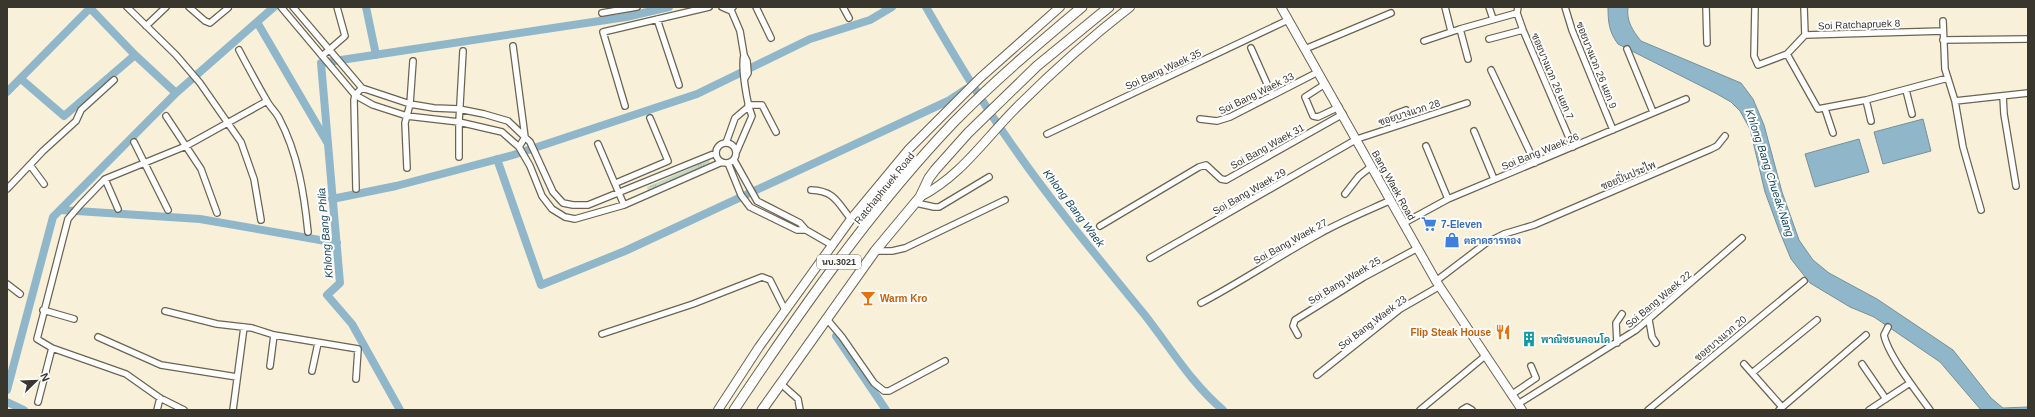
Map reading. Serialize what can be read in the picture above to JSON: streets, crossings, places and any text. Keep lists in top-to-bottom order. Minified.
{"streets":{"main road":["Bang Waek Road","Ratchaphruek Road","นบ.3021"],"street":["Soi Ratchapruek 8","ซอยบางแวก 26 แยก 9","Soi Bang Waek 35","ซอยบางแวก 26 แยก 7","Soi Bang Waek 33","ซอยบางแวก 28","Soi Bang Waek 31","Soi Bang Waek 26","ซอยปิ่นประไพ","Soi Bang Waek 29","Soi Bang Waek 27","Soi Bang Waek 25","Soi Bang Waek 22","Soi Bang Waek 23","ซอยบางแวก 20"]},"crossings":[["ซอยบางแวก 26 แยก 9","Soi Bang Waek 26"],["Soi Bang Waek 35","Bang Waek Road"],["ซอยบางแวก 26 แยก 7","Soi Bang Waek 26"],["Soi Bang Waek 33","Bang Waek Road"],["ซอยบางแวก 28","Bang Waek Road"],["ซอยบางแวก 28","Soi Bang Waek 29"],["Soi Bang Waek 31","Bang Waek Road"],["Soi Bang Waek 26","Bang Waek Road"],["ซอยปิ่นประไพ","Bang Waek Road"],["ซอยปิ่นประไพ","Soi Bang Waek 23"],["Bang Waek Road","Soi Bang Waek 29"],["Bang Waek Road","Soi Bang Waek 27"],["Bang Waek Road","Soi Bang Waek 25"],["Bang Waek Road","Soi Bang Waek 22"],["Bang Waek Road","Soi Bang Waek 23"]],"water":["Khlong Bang Chueak Nang","Khlong Bang Waek","Khlong Bang Phlia"],"places":{"supermarket":["7-Eleven"],"shop":["ตลาดธารทอง"],"bar":["Warm Kro"],"restaurant":["Flip Steak House"],"building":["พาณิชธนคอนโด"]},"north":"top right"}
